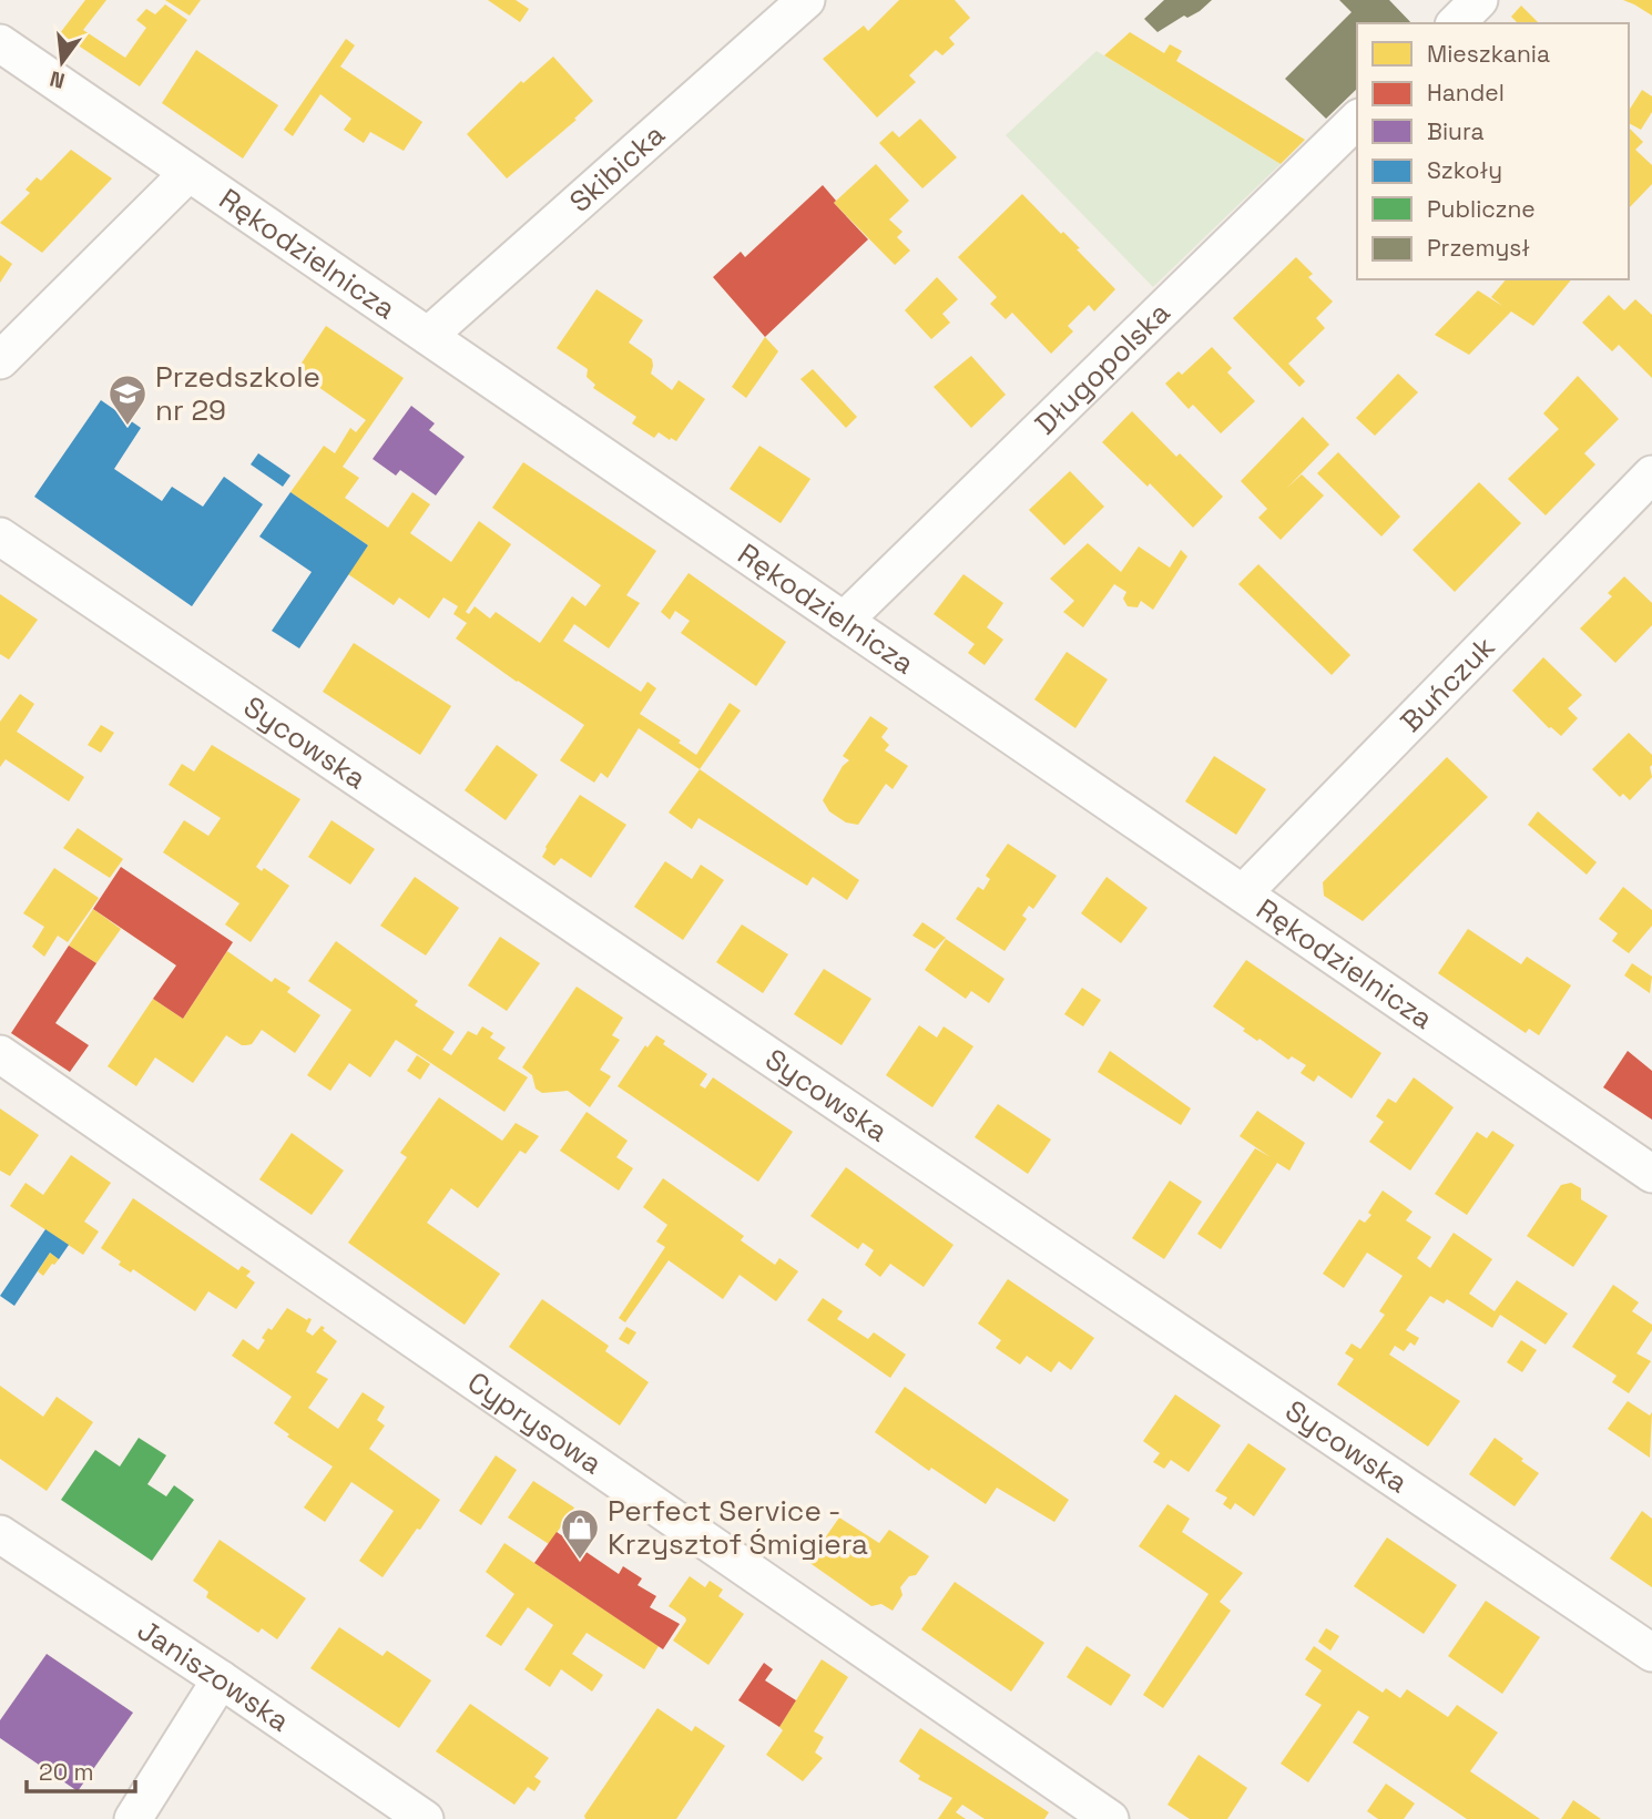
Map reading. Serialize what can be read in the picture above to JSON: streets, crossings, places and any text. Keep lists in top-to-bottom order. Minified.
{"streets":{"street":["Skibicka","Rękodzielnicza","Długopolska","Buńczuk","Sycowska","Cyprysowa","Janiszowska"]},"crossings":[["Skibicka","Rękodzielnicza"],["Rękodzielnicza","Długopolska"],["Rękodzielnicza","Buńczuk"]],"places":{"school or university":["Przedszkole nr 29"],"shop":["Perfect Service - Krzysztof Śmigiera"]},"legend":["Mieszkania","Handel","Biura","Szkoły","Publiczne","Przemysł"],"scale_bar":"20 m","north":"bottom"}
